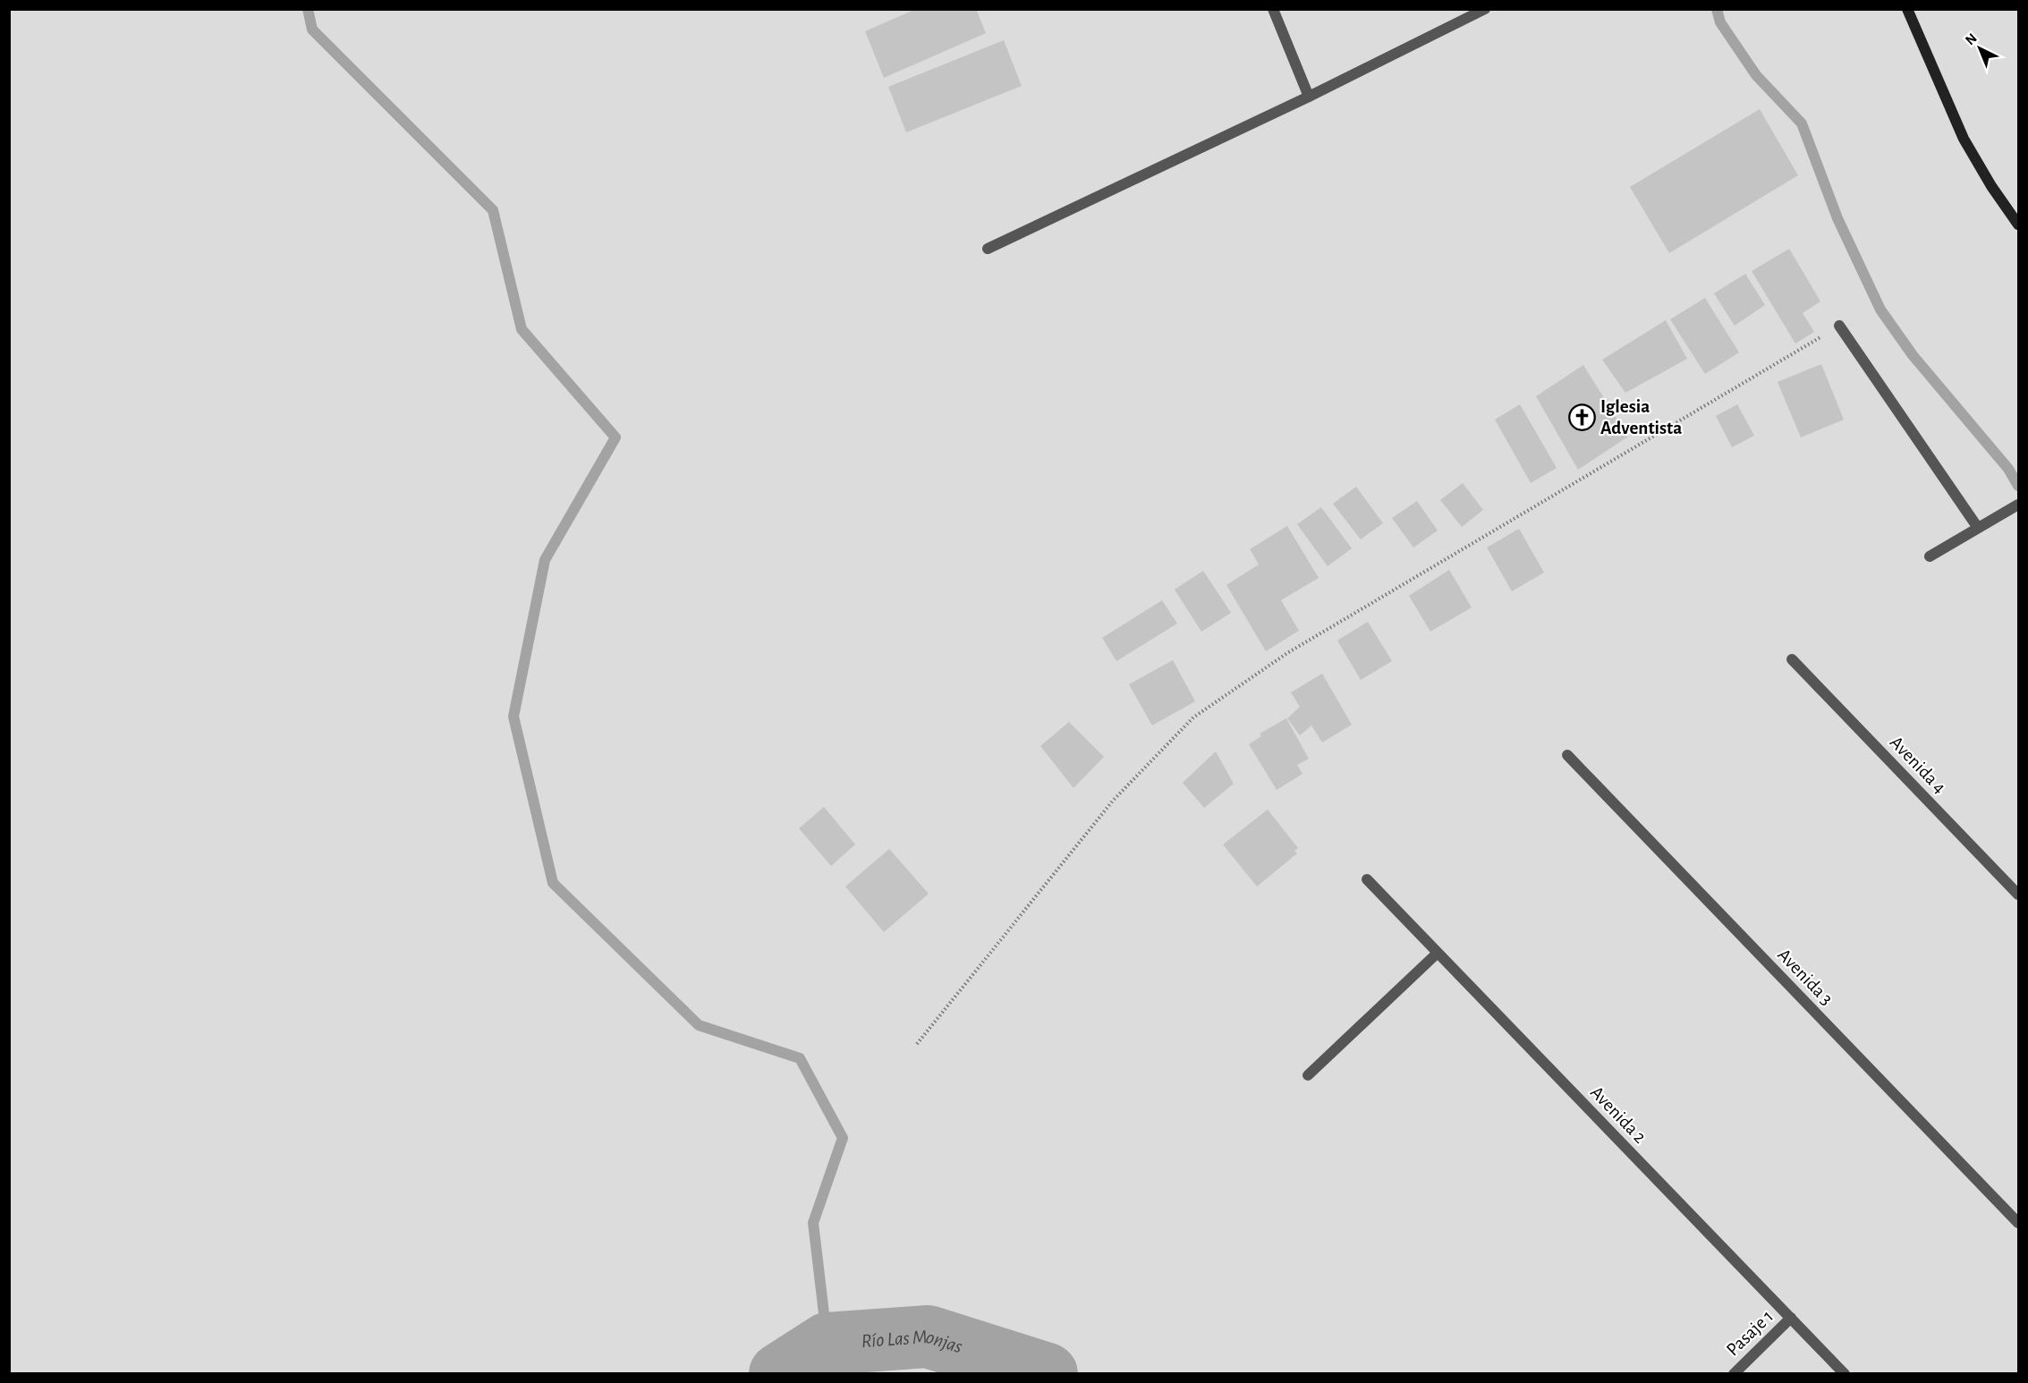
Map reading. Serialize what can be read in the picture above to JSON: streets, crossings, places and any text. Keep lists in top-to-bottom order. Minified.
{"streets":{"street":["Avenida 4","Avenida 3","Avenida 2","Pasaje 1"]},"crossings":[["Avenida 2","Pasaje 1"]],"water":["Río Las Monjas"],"places":{"church":["Iglesia Adventista"]},"north":"top left"}
